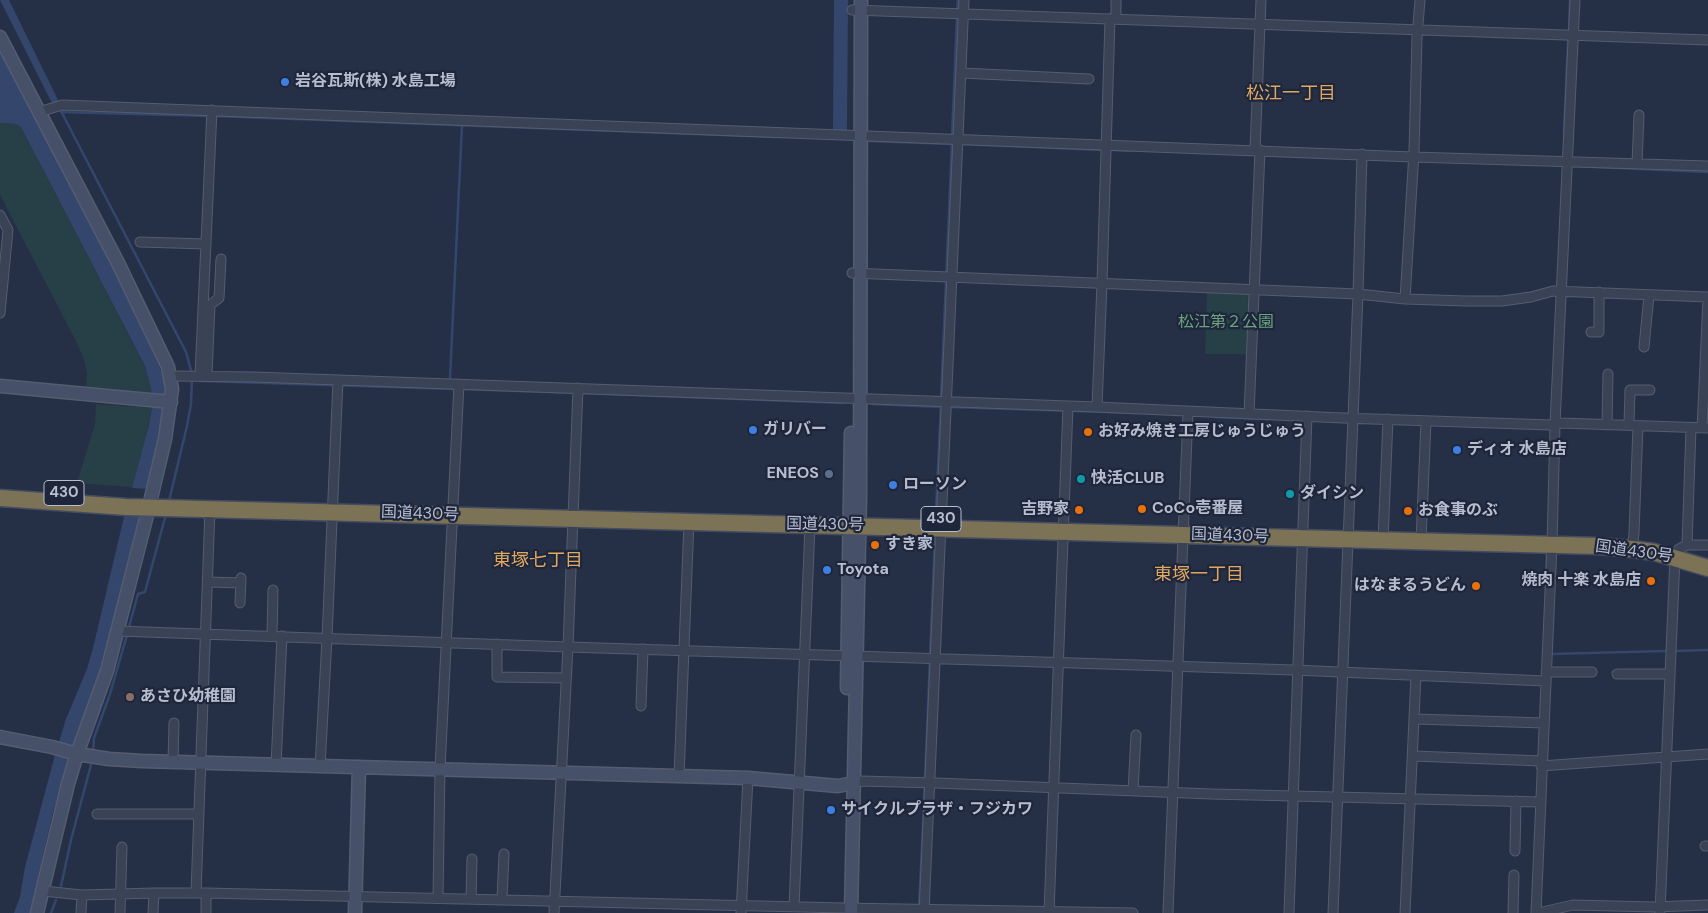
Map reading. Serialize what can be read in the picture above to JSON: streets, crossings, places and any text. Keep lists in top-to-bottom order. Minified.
{"streets":{"highway":["430","国道430号"]},"districts":["松江一丁目","東塚七丁目","東塚一丁目"],"parks":["松江第２公園"],"places":["岩谷瓦斯(株) 水島工場","ガリバー","お好み焼き工房じゅうじゅう","ディオ 水島店","ENEOS","快活CLUB","ローソン","ダイシン","CoCo壱番屋","吉野家","お食事のぶ","すき家","Toyota","焼肉 十楽 水島店","はなまるうどん","あさひ幼稚園","サイクルプラザ・フジカワ"]}
